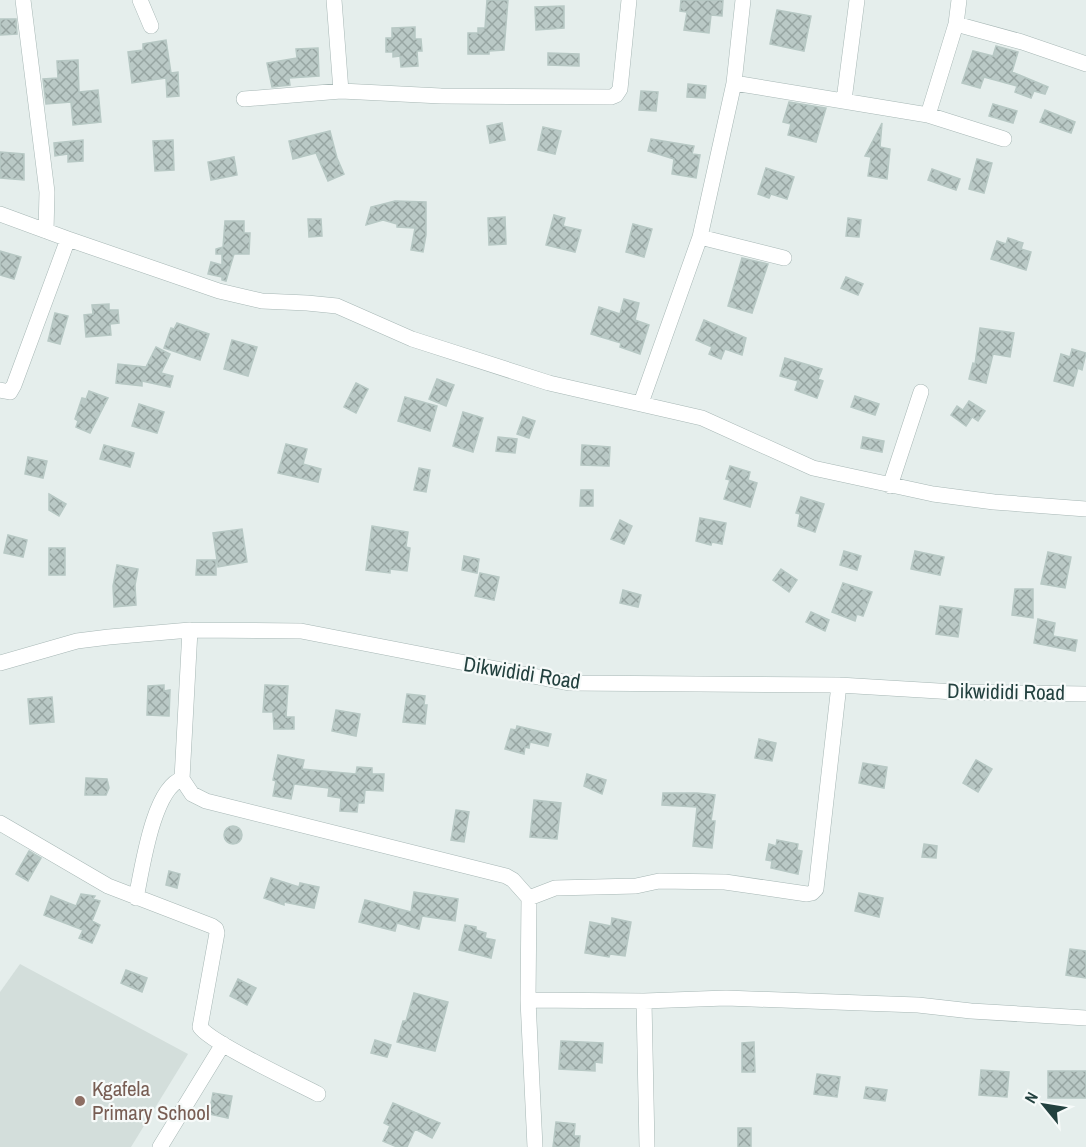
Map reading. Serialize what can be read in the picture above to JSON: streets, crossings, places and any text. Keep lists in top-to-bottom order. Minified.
{"streets":{"street":["Dikwididi Road"]},"places":["Kgafela Primary School"],"north":"top left"}
